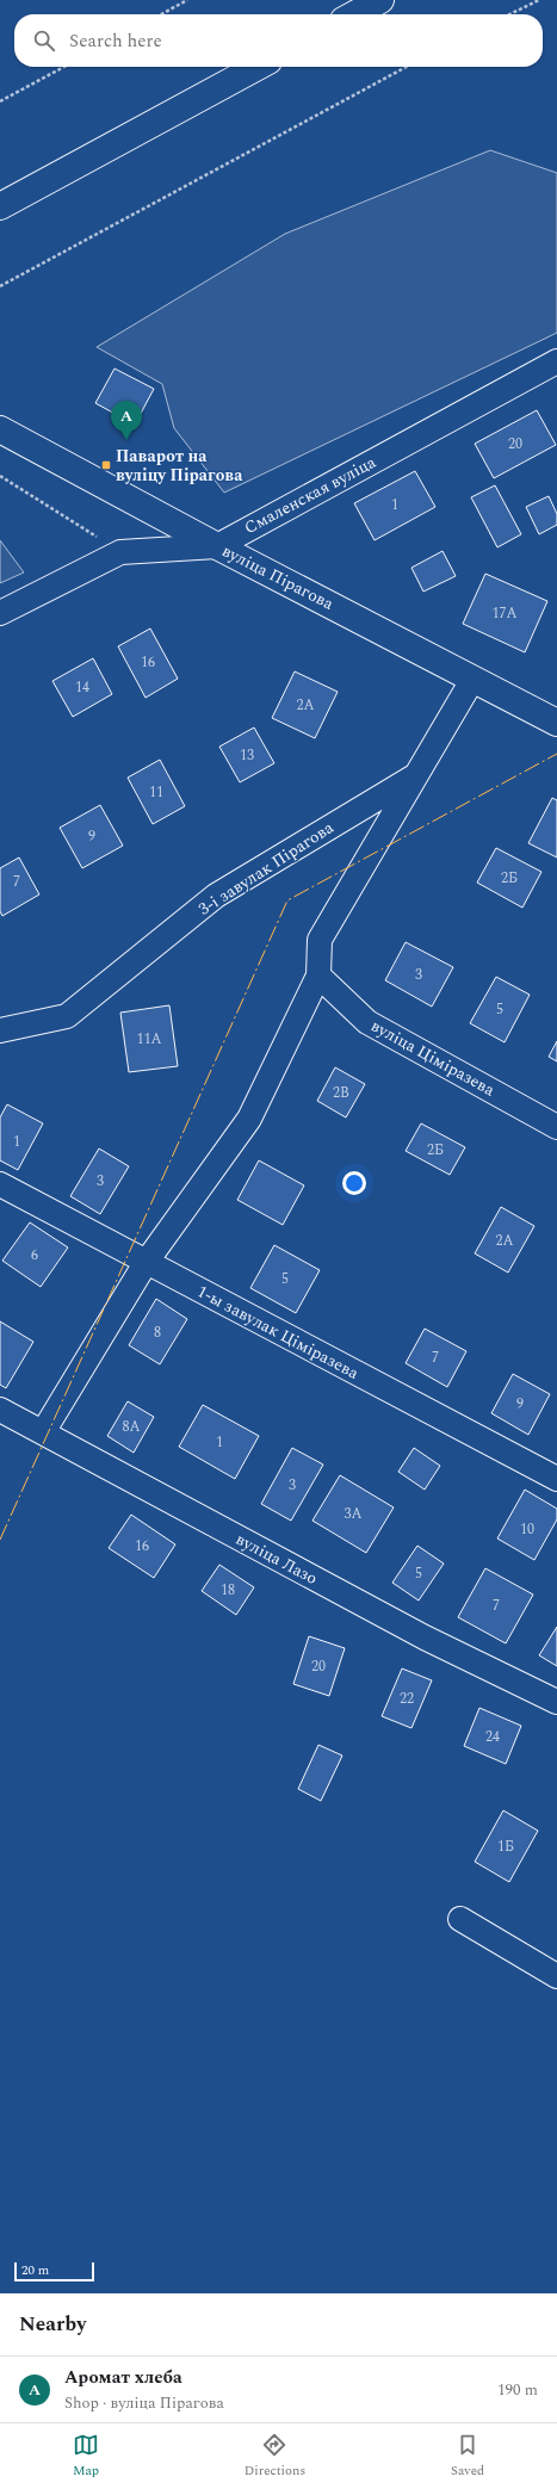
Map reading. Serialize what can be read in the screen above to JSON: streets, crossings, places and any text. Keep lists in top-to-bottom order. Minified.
{"streets":{"main road":["вуліца Пірагова"],"street":["Смаленская вуліца","3-і завулак Пірагова","вуліца Ціміразева","1-ы завулак Ціміразева","вуліца Лазо"]},"crossings":[["Смаленская вуліца","вуліца Пірагова"],["вуліца Пірагова","3-і завулак Пірагова"]],"places":{"transit":["Паварот на вуліцу Пірагова"]},"house_numbers":["20","1","17А","16","14","2А","13","11","9","2Б","7","3","5","11А","2В","1","2Б","3","2А","6","5","8","7","9","8А","1","3","3А","10","16","5","18","7","20","22","24","1Б"],"scale_bar":"20 m","page":{"search":"Search here","pins":"A","scale":"20 m","heading":"Nearby","list":[{"mark":"A","name":"Аромат хлеба","note":"Shop · вуліца Пірагова","value":"190 m"}],"nav":["Map","Directions","Saved"]}}
